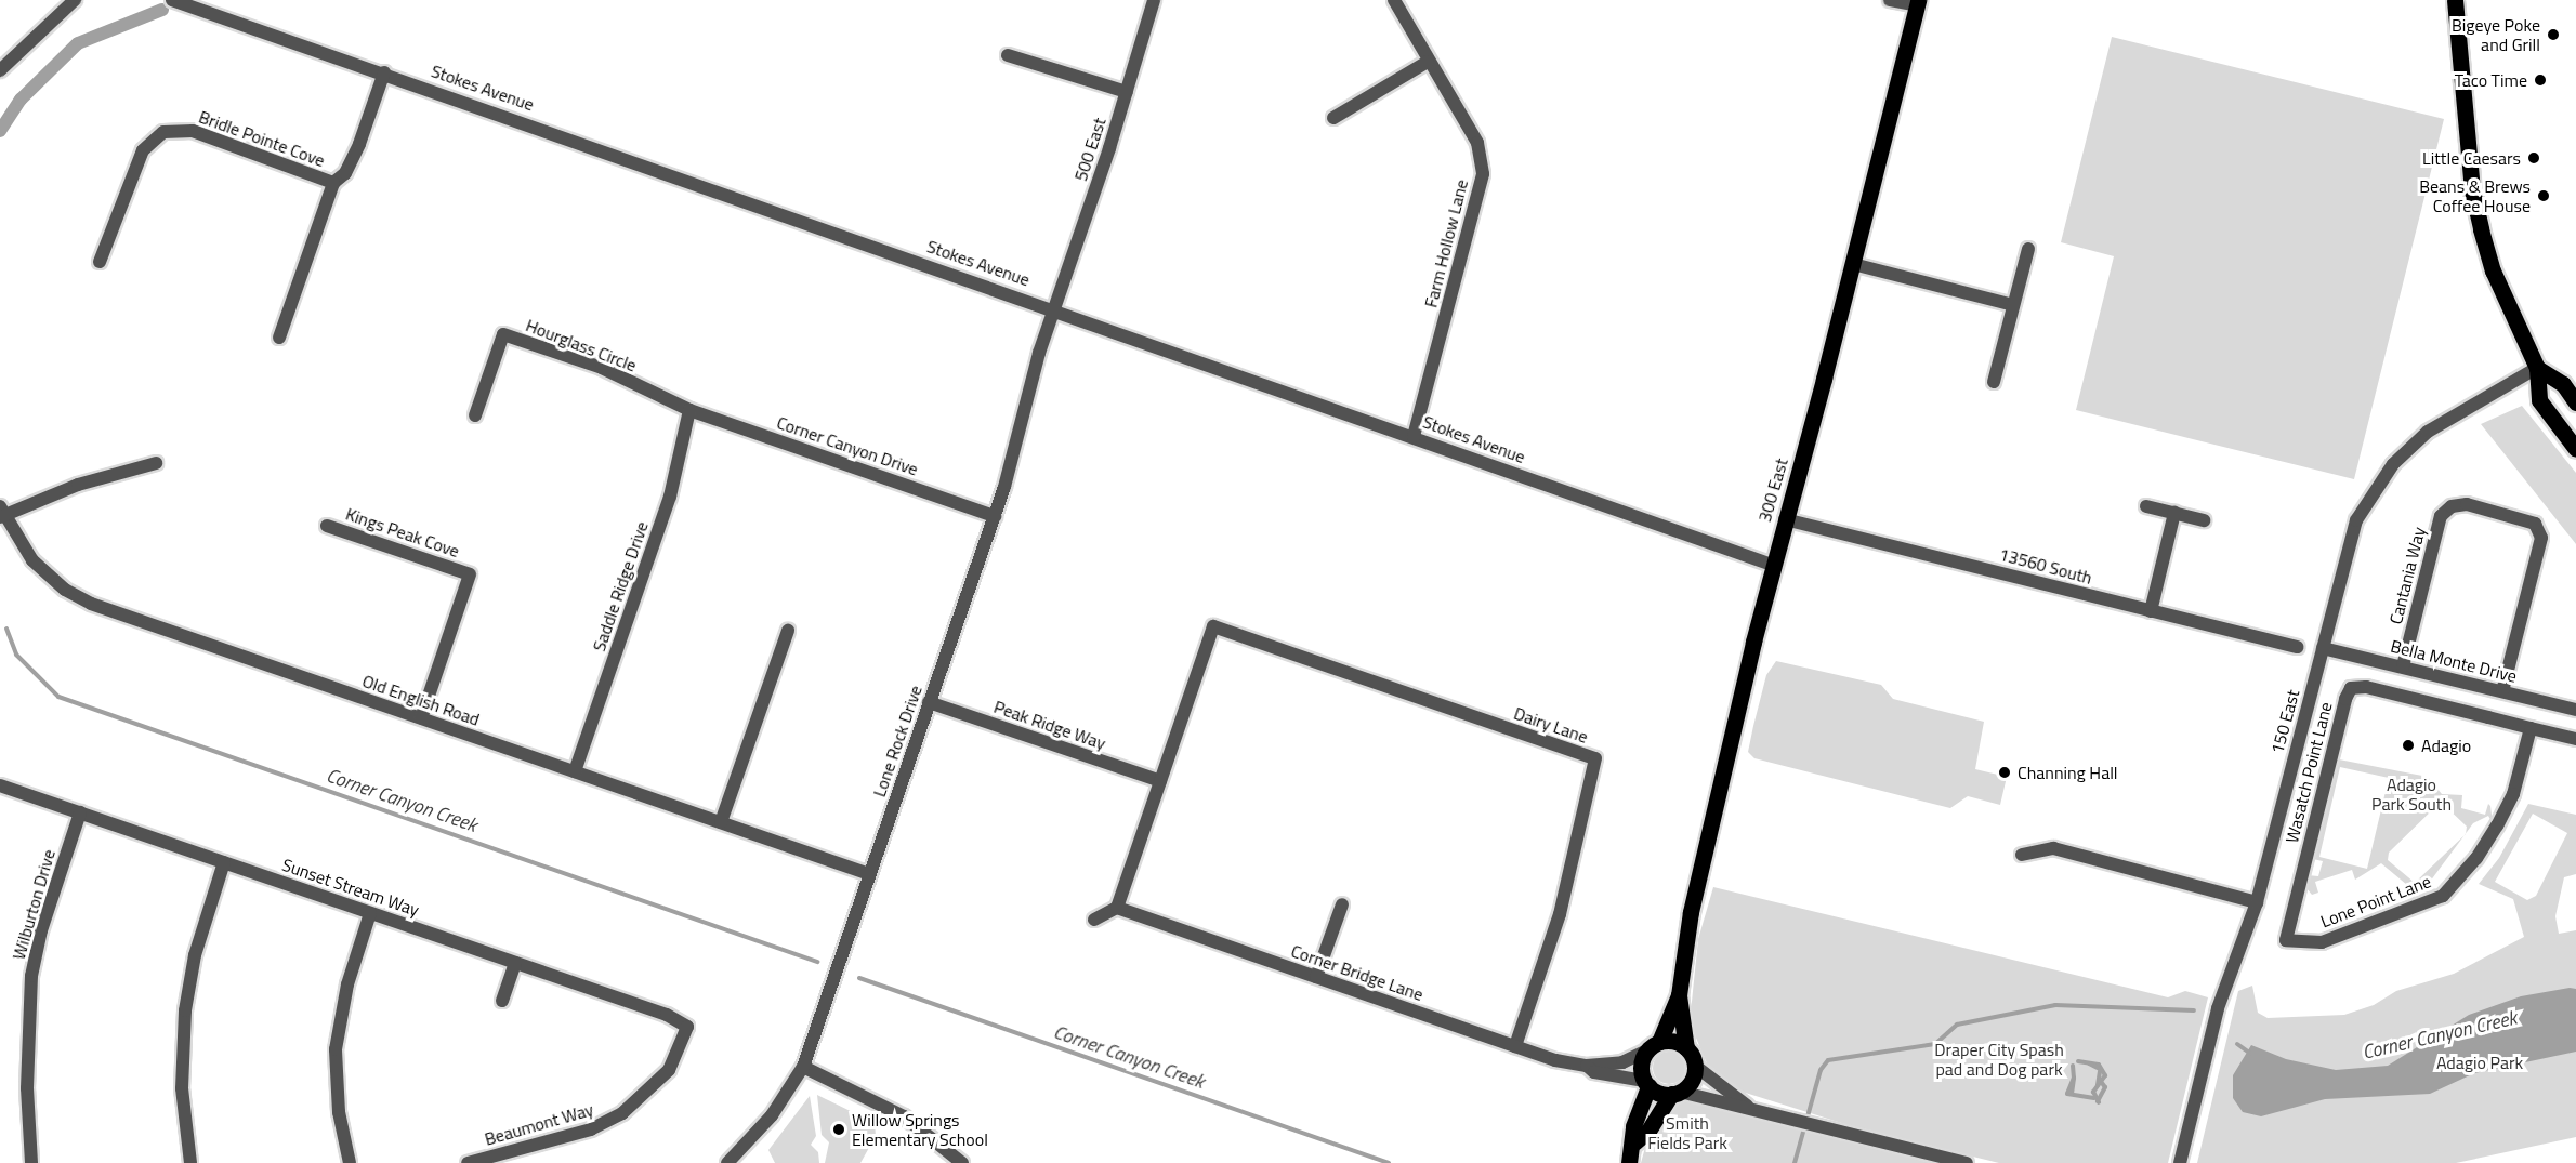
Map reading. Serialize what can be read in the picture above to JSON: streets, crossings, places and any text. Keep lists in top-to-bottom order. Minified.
{"streets":{"main road":["300 East"],"street":["Stokes Avenue","Bridle Pointe Cove","500 East","Farm Hollow Lane","Hourglass Circle","Corner Canyon Drive","Kings Peak Cove","13560 South","Cantania Way","Saddle Ridge Drive","Bella Monte Drive","Old English Road","150 East","Peak Ridge Way","Dairy Lane","Lone Rock Drive","Wasatch Point Lane","Sunset Stream Way","Lone Point Lane","Wilburton Drive","Corner Bridge Lane","Beaumont Way"]},"crossings":[["Stokes Avenue","Bridle Pointe Cove"],["Stokes Avenue","500 East"],["Stokes Avenue","Farm Hollow Lane"],["Stokes Avenue","300 East"],["Stokes Avenue","Lone Rock Drive"],["500 East","Lone Rock Drive"],["Hourglass Circle","Corner Canyon Drive"],["Hourglass Circle","Saddle Ridge Drive"],["Corner Canyon Drive","Saddle Ridge Drive"],["Corner Canyon Drive","Lone Rock Drive"],["300 East","13560 South"],["300 East","Corner Bridge Lane"],["Kings Peak Cove","Old English Road"],["Cantania Way","Bella Monte Drive"],["Saddle Ridge Drive","Old English Road"],["Bella Monte Drive","150 East"],["Old English Road","Lone Rock Drive"],["Peak Ridge Way","Dairy Lane"],["Peak Ridge Way","Lone Rock Drive"],["Dairy Lane","Corner Bridge Lane"],["Wasatch Point Lane","Lone Point Lane"],["Sunset Stream Way","Wilburton Drive"],["Sunset Stream Way","Beaumont Way"]],"water":["Corner Canyon Creek"],"parks":["Adagio Park South","Draper City Spash pad and Dog park","Adagio Park","Smith Fields Park"],"places":["Bigeye Poke and Grill","Taco Time","Little Caesars","Beans & Brews Coffee House","Adagio","Channing Hall","Willow Springs Elementary School"]}
